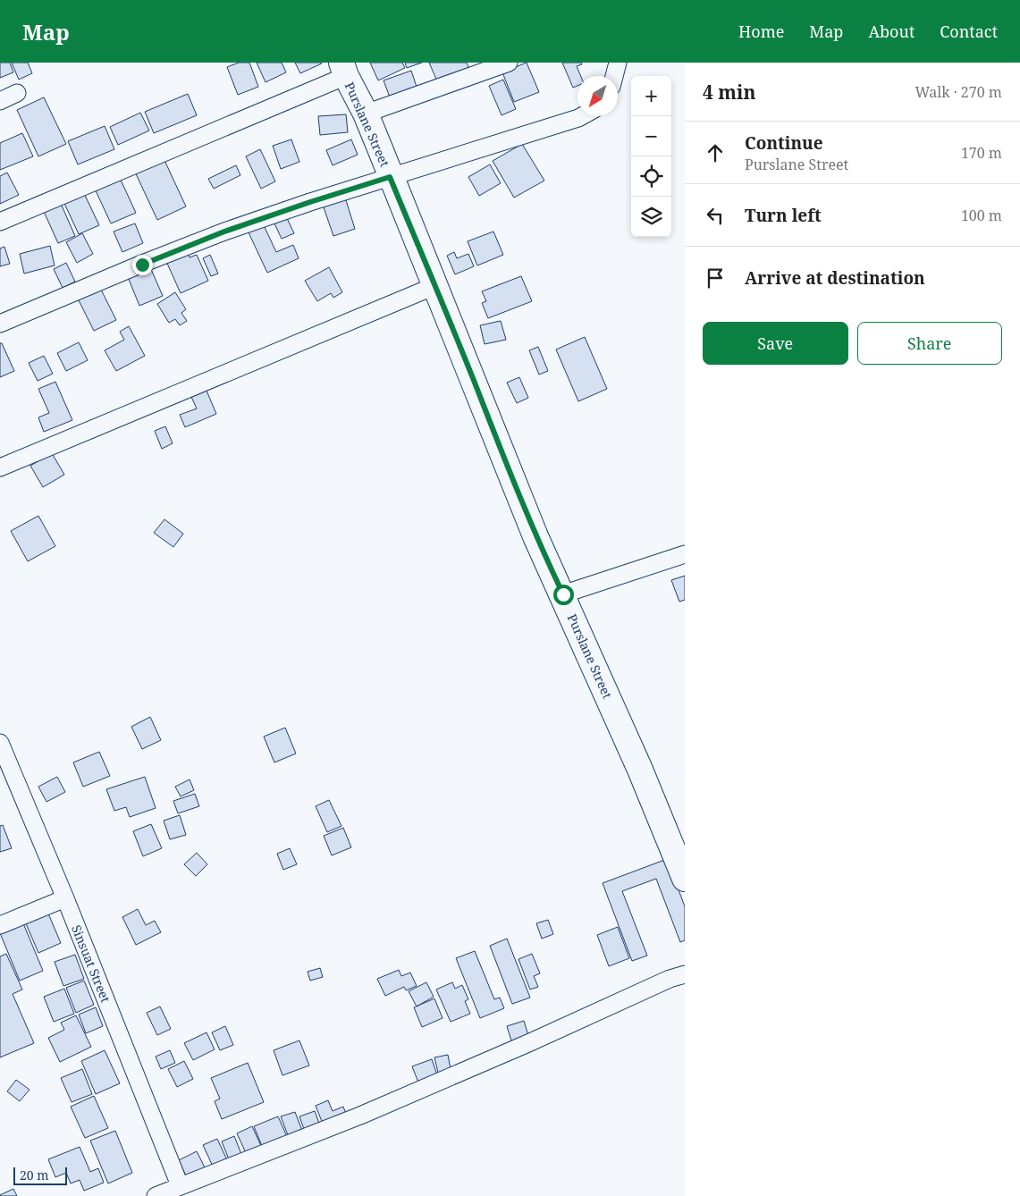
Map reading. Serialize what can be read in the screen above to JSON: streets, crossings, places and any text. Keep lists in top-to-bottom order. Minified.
{"streets":{"main road":["Purslane Street"],"street":["Sinsuat Street"]},"scale_bar":"20 m","north":"bottom left","page":{"header":"Map","nav":["Home","Map","About","Contact"],"heading":["4 min","Walk · 270 m"],"map_buttons":["+","−"],"list":[["Continue","Purslane Street","170 m"],["Turn left","100 m"],"Arrive at destination"],"buttons":["Save","Share"],"scale":"20 m"}}
